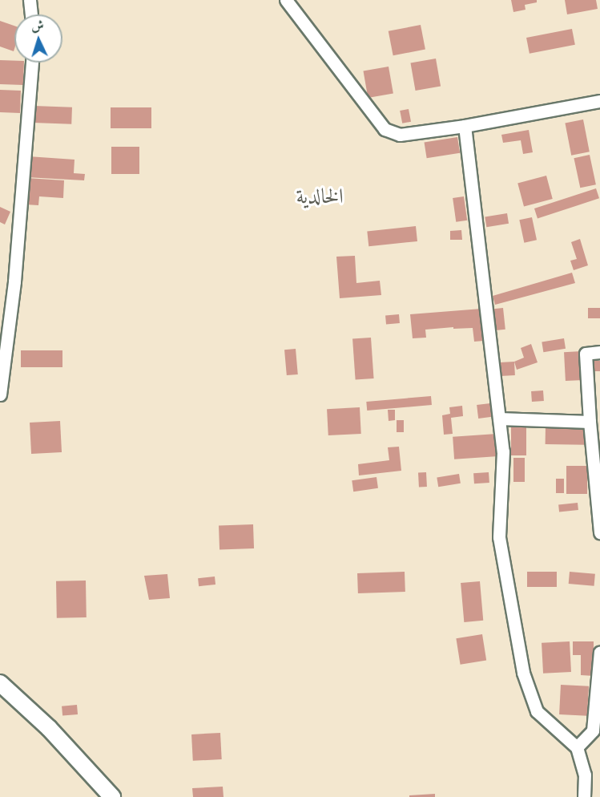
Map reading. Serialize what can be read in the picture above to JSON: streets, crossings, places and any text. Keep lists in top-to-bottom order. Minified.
{"districts":["الخالدية"],"north":"top"}
